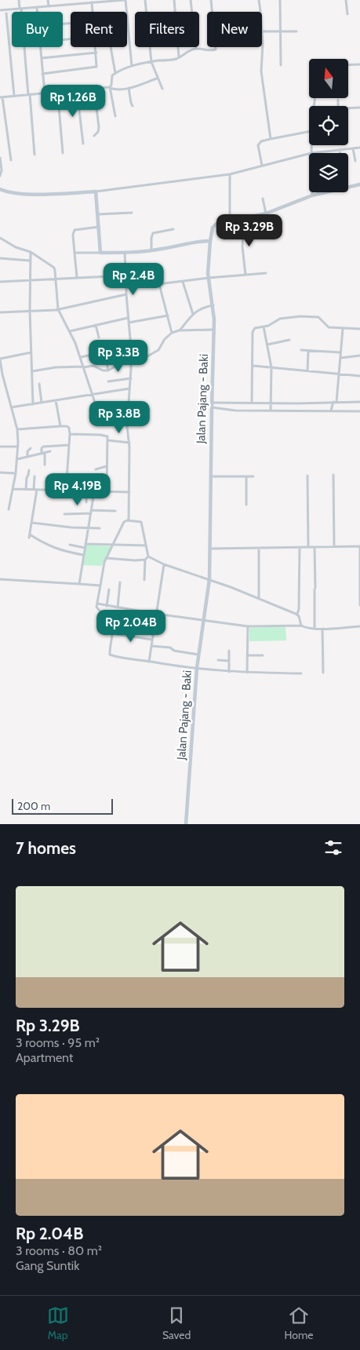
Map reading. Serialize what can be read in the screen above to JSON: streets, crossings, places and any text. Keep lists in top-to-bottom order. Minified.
{"streets":{"main road":["Jalan Pajang - Baki"]},"scale_bar":"200 m","north":"top","page":{"chip":["Buy","Rent","Filters","New"],"price":["Rp 1.26B","Rp 3.29B","Rp 2.4B","Rp 3.3B","Rp 3.8B","Rp 4.19B","Rp 2.04B"],"scale":"200 m","heading":"7 homes","list":[{"name":"Rp 3.29B","note":"3 rooms · 95 m² · Apartment"},{"name":"Rp 2.04B","note":"3 rooms · 80 m² · Gang Suntik"}],"tabs":["Map","Saved","Home"]}}
